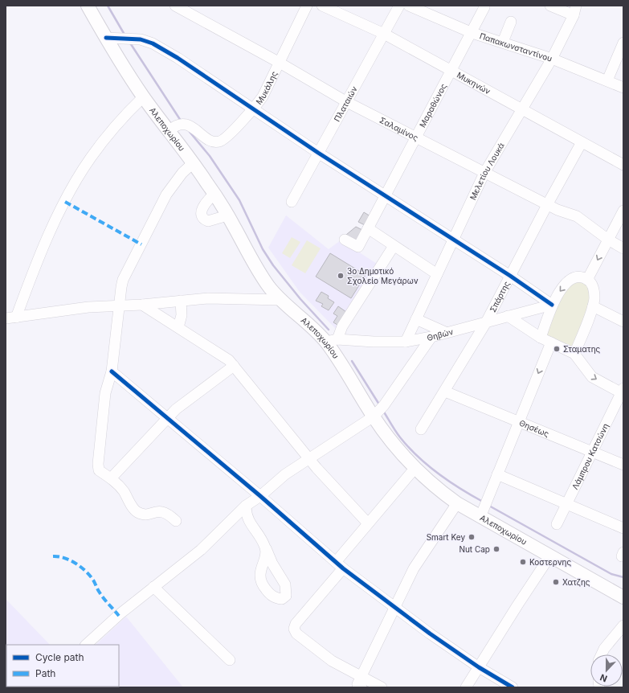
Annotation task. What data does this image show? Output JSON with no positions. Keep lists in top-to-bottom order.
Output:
{
  "streets": {
    "main road": ["Αλεποχωρίου"],
    "street": [
      "Παπακωνσταντίνου",
      "Μυκηνών",
      "Μυκάλης",
      "Πλαταιών",
      "Μαραθώνος",
      "Σαλαμίνος",
      "Μελετίου Λουκά",
      "Σπάρτης",
      "Θηβών",
      "Θησέως",
      "Λάμπρου Κατσώνη"
    ]
  },
  "crossings": [
    ["Παπακωνσταντίνου", "Μαραθώνος"],
    ["Παπακωνσταντίνου", "Μελετίου Λουκά"],
    ["Μυκηνών", "Πλαταιών"],
    ["Μυκηνών", "Μαραθώνος"],
    ["Μυκηνών", "Μελετίου Λουκά"],
    ["Μυκηνών", "Σπάρτης"],
    ["Μυκάλης", "Αλεποχωρίου"],
    ["Μυκάλης", "Σαλαμίνος"],
    ["Πλαταιών", "Σαλαμίνος"],
    ["Μαραθώνος", "Σαλαμίνος"],
    ["Αλεποχωρίου", "Θηβών"],
    ["Σαλαμίνος", "Μελετίου Λουκά"],
    ["Σαλαμίνος", "Σπάρτης"],
    ["Μελετίου Λουκά", "Θηβών"],
    ["Σπάρτης", "Θηβών"],
    ["Σπάρτης", "Θησέως"],
    ["Θησέως", "Λάμπρου Κατσώνη"]
  ],
  "places": [
    "3ο Δημοτικό Σχολείο Μεγάρων",
    "Σταματης",
    "Smart Key",
    "Nut Cap",
    "Κοστερνης",
    "Χατζης"
  ],
  "legend": ["Cycle path", "Path"],
  "north": "bottom"
}
